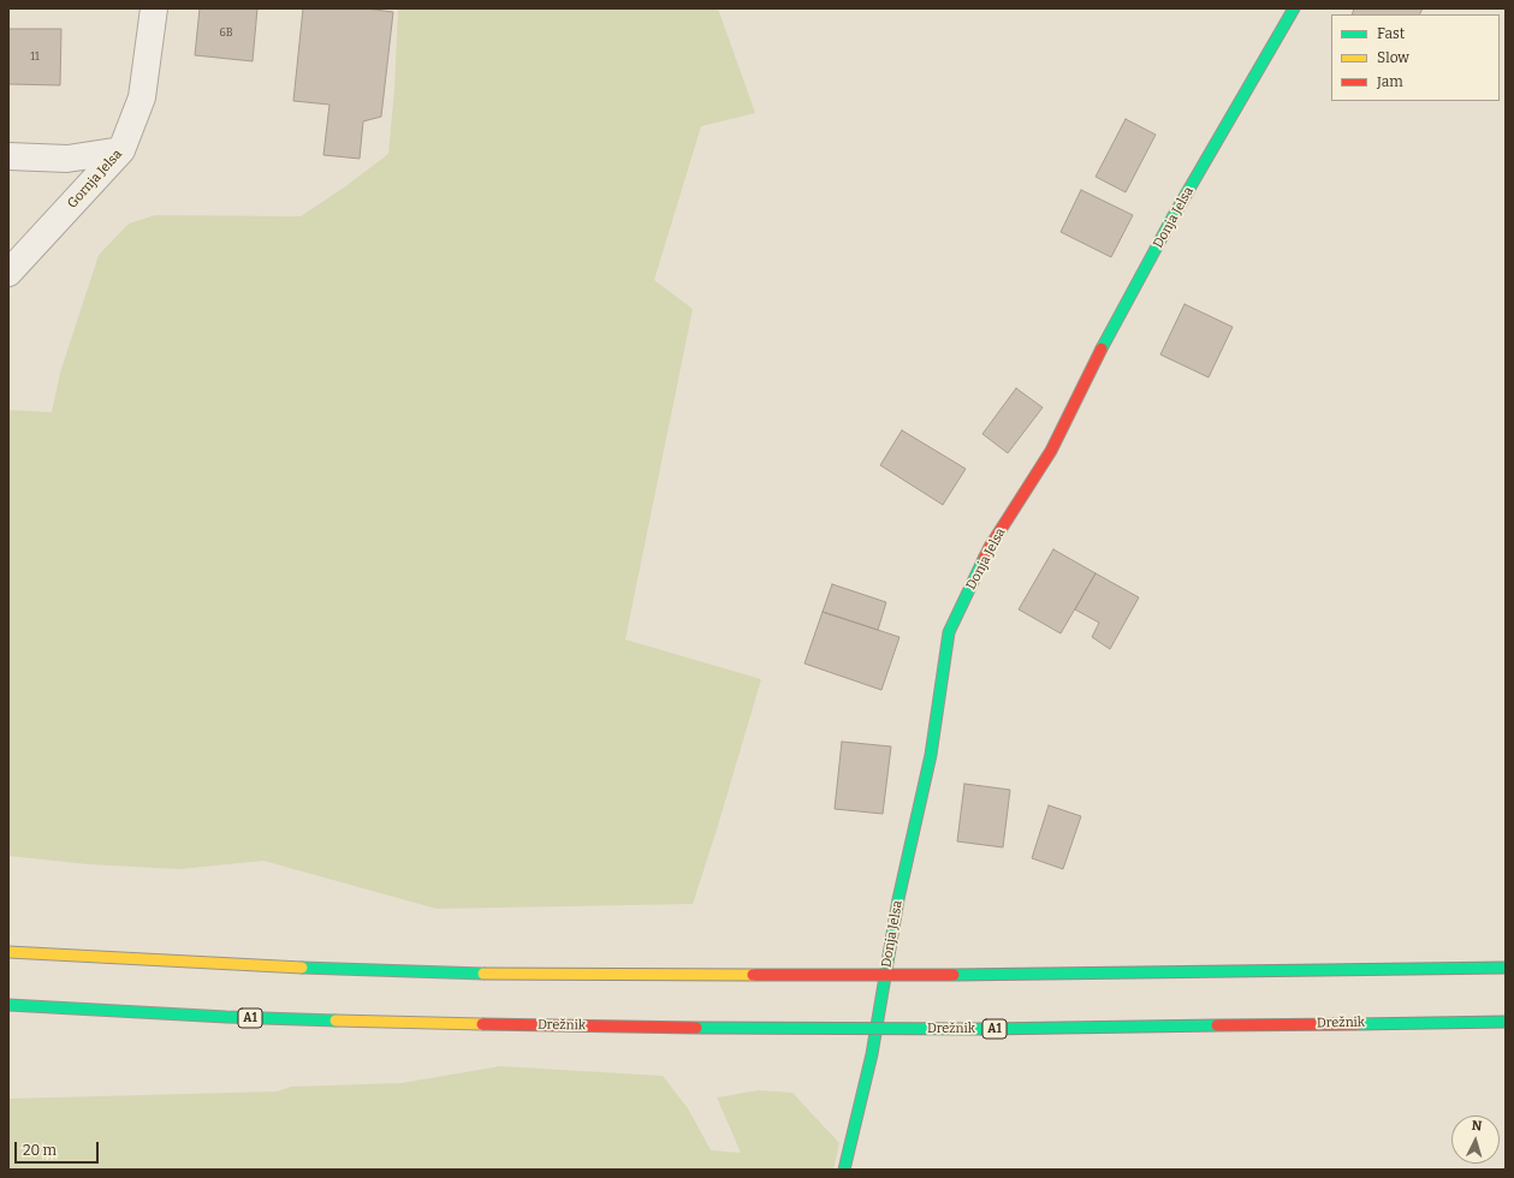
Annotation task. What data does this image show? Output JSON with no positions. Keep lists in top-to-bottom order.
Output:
{
  "streets": {
    "main road": ["Donja Jelsa", "A1", "Drežnik"],
    "street": ["Gornja Jelsa"]
  },
  "house_numbers": ["6B", "11"],
  "legend": ["Fast", "Slow", "Jam"],
  "scale_bar": "20 m",
  "north": "top"
}
